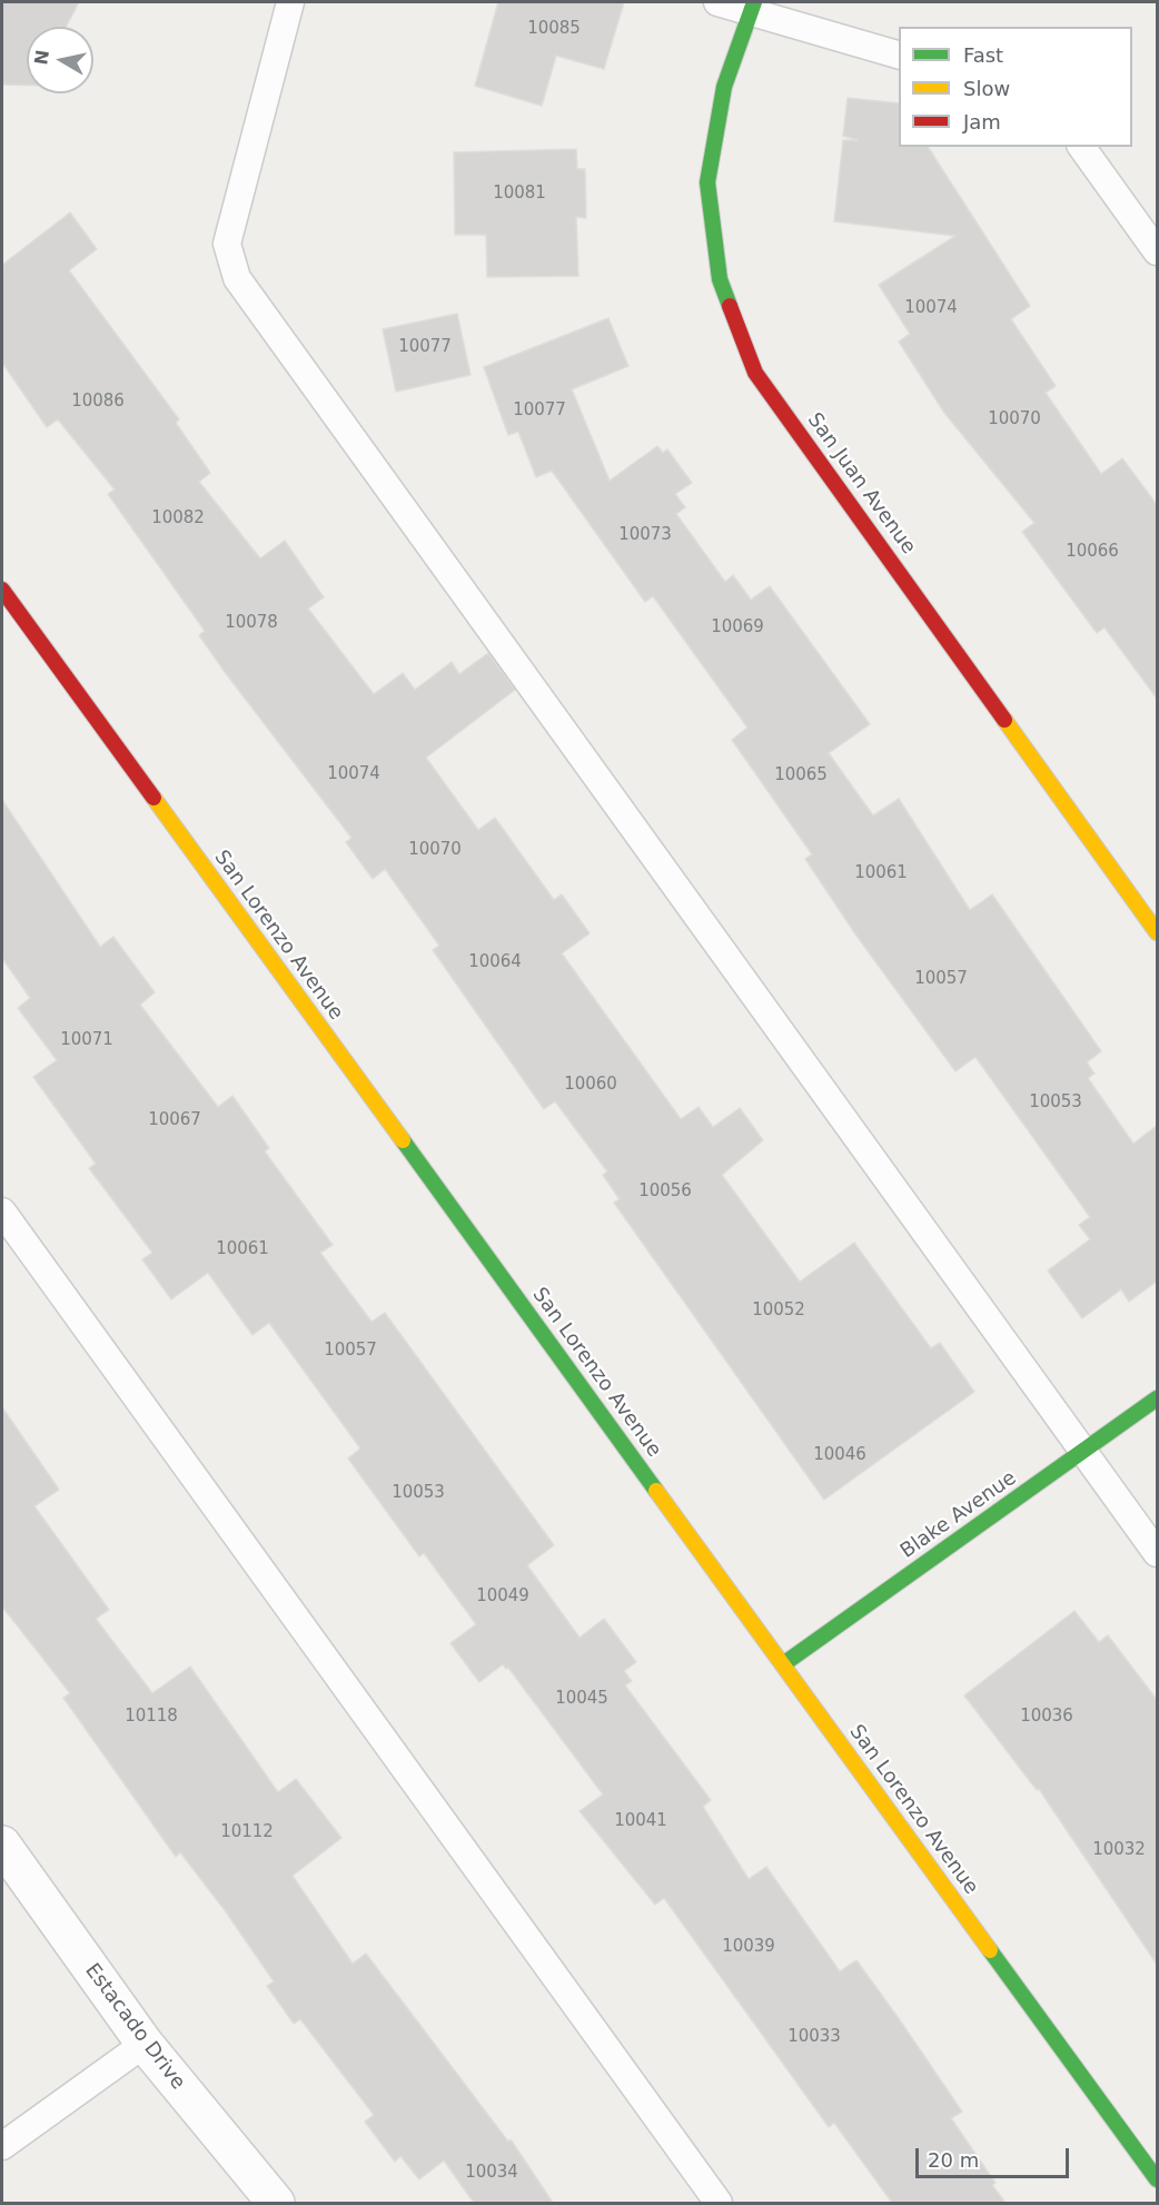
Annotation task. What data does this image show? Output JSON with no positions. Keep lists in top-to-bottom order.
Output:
{
  "streets": {
    "street": [
      "San Juan Avenue",
      "San Lorenzo Avenue",
      "Blake Avenue",
      "Estacado Drive"
    ]
  },
  "crossings": [
    ["San Lorenzo Avenue", "Blake Avenue"]
  ],
  "house_numbers": [
    "10085",
    "10081",
    "10074",
    "10077",
    "10086",
    "10077",
    "10070",
    "10082",
    "10073",
    "10066",
    "10078",
    "10069",
    "10074",
    "10065",
    "10070",
    "10061",
    "10064",
    "10057",
    "10071",
    "10060",
    "10053",
    "10067",
    "10056",
    "10061",
    "10052",
    "10057",
    "10046",
    "10053",
    "10049",
    "10045",
    "10118",
    "10036",
    "10041",
    "10112",
    "10032",
    "10039",
    "10033",
    "10034"
  ],
  "legend": ["Fast", "Slow", "Jam"],
  "scale_bar": "20 m",
  "north": "left"
}
